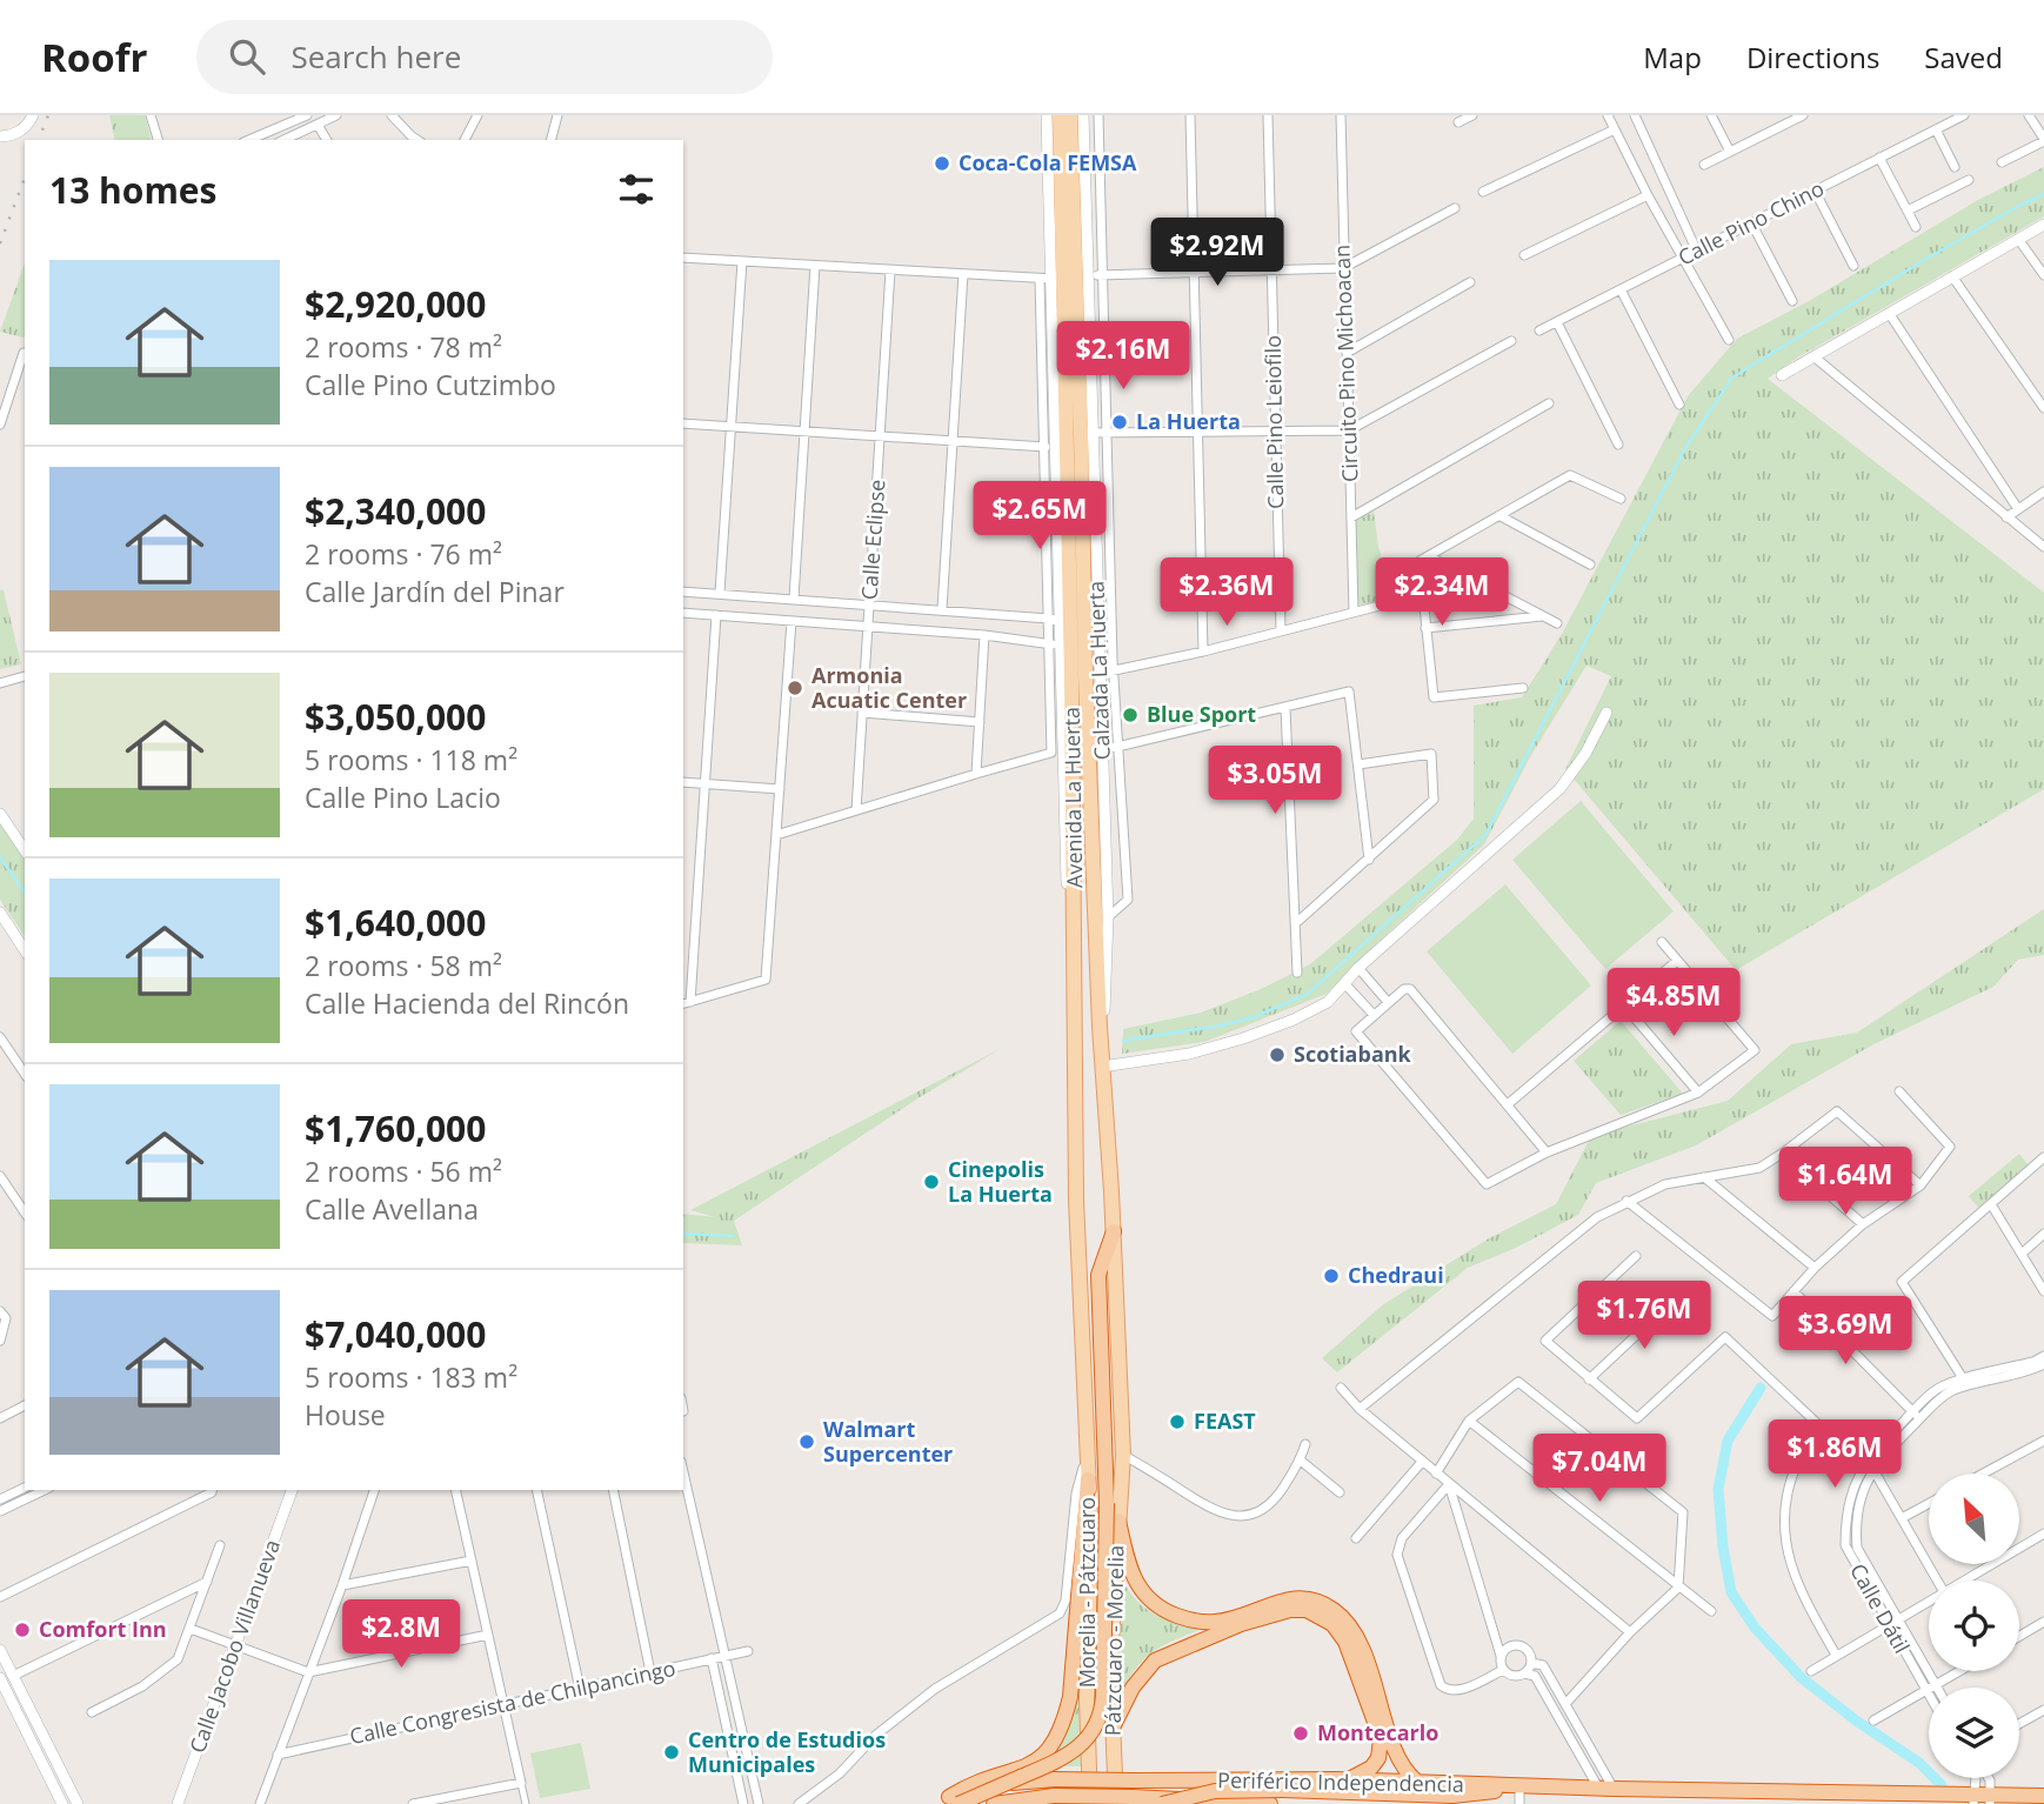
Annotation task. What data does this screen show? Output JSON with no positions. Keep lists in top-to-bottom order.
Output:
{
  "streets": {
    "highway": ["Periférico Independencia"],
    "main road": ["Avenida La Huerta", "Morelia - Pátzcuaro", "Pátzcuaro - Morelia"],
    "street": [
      "Calle Pino Chino",
      "Circuito Pino Michoacan",
      "Calle Pino Leiofilo",
      "Calle Eclipse",
      "Calzada La Huerta",
      "Calle Dátil",
      "Calle Jacobo Villanueva",
      "Calle Congresista de Chilpancingo"
    ]
  },
  "crossings": [
    ["Calzada La Huerta", "Avenida La Huerta"],
    ["Avenida La Huerta", "Morelia - Pátzcuaro"],
    ["Avenida La Huerta", "Pátzcuaro - Morelia"]
  ],
  "places": [
    "Coca-Cola FEMSA",
    "La Huerta",
    "Armonia Acuatic Center",
    "Blue Sport",
    "Scotiabank",
    "Cinepolis La Huerta",
    "Chedraui",
    "FEAST",
    "Walmart Supercenter",
    "Comfort Inn",
    "Montecarlo",
    "Centro de Estudios Municipales"
  ],
  "north": "top left",
  "page": {
    "header": "Roofr",
    "search": "Search here",
    "nav": ["Map", "Directions", "Saved"],
    "heading": "13 homes",
    "price": [
      "$2.92M",
      "$2.16M",
      "$2.65M",
      "$2.36M",
      "$2.34M",
      "$3.05M",
      "$4.85M",
      "$1.64M",
      "$1.76M",
      "$3.69M",
      "$1.86M",
      "$7.04M",
      "$2.8M"
    ],
    "list": [
      {
        "name": "$2,920,000",
        "note": "2 rooms · 78 m² · Calle Pino Cutzimbo"
      },
      {
        "name": "$2,340,000",
        "note": "2 rooms · 76 m² · Calle Jardín del Pinar"
      },
      {
        "name": "$3,050,000",
        "note": "5 rooms · 118 m² · Calle Pino Lacio"
      },
      {
        "name": "$1,640,000",
        "note": "2 rooms · 58 m² · Calle Hacienda del Rincón"
      },
      {
        "name": "$1,760,000",
        "note": "2 rooms · 56 m² · Calle Avellana"
      },
      {
        "name": "$7,040,000",
        "note": "5 rooms · 183 m² · House"
      }
    ]
  }
}
